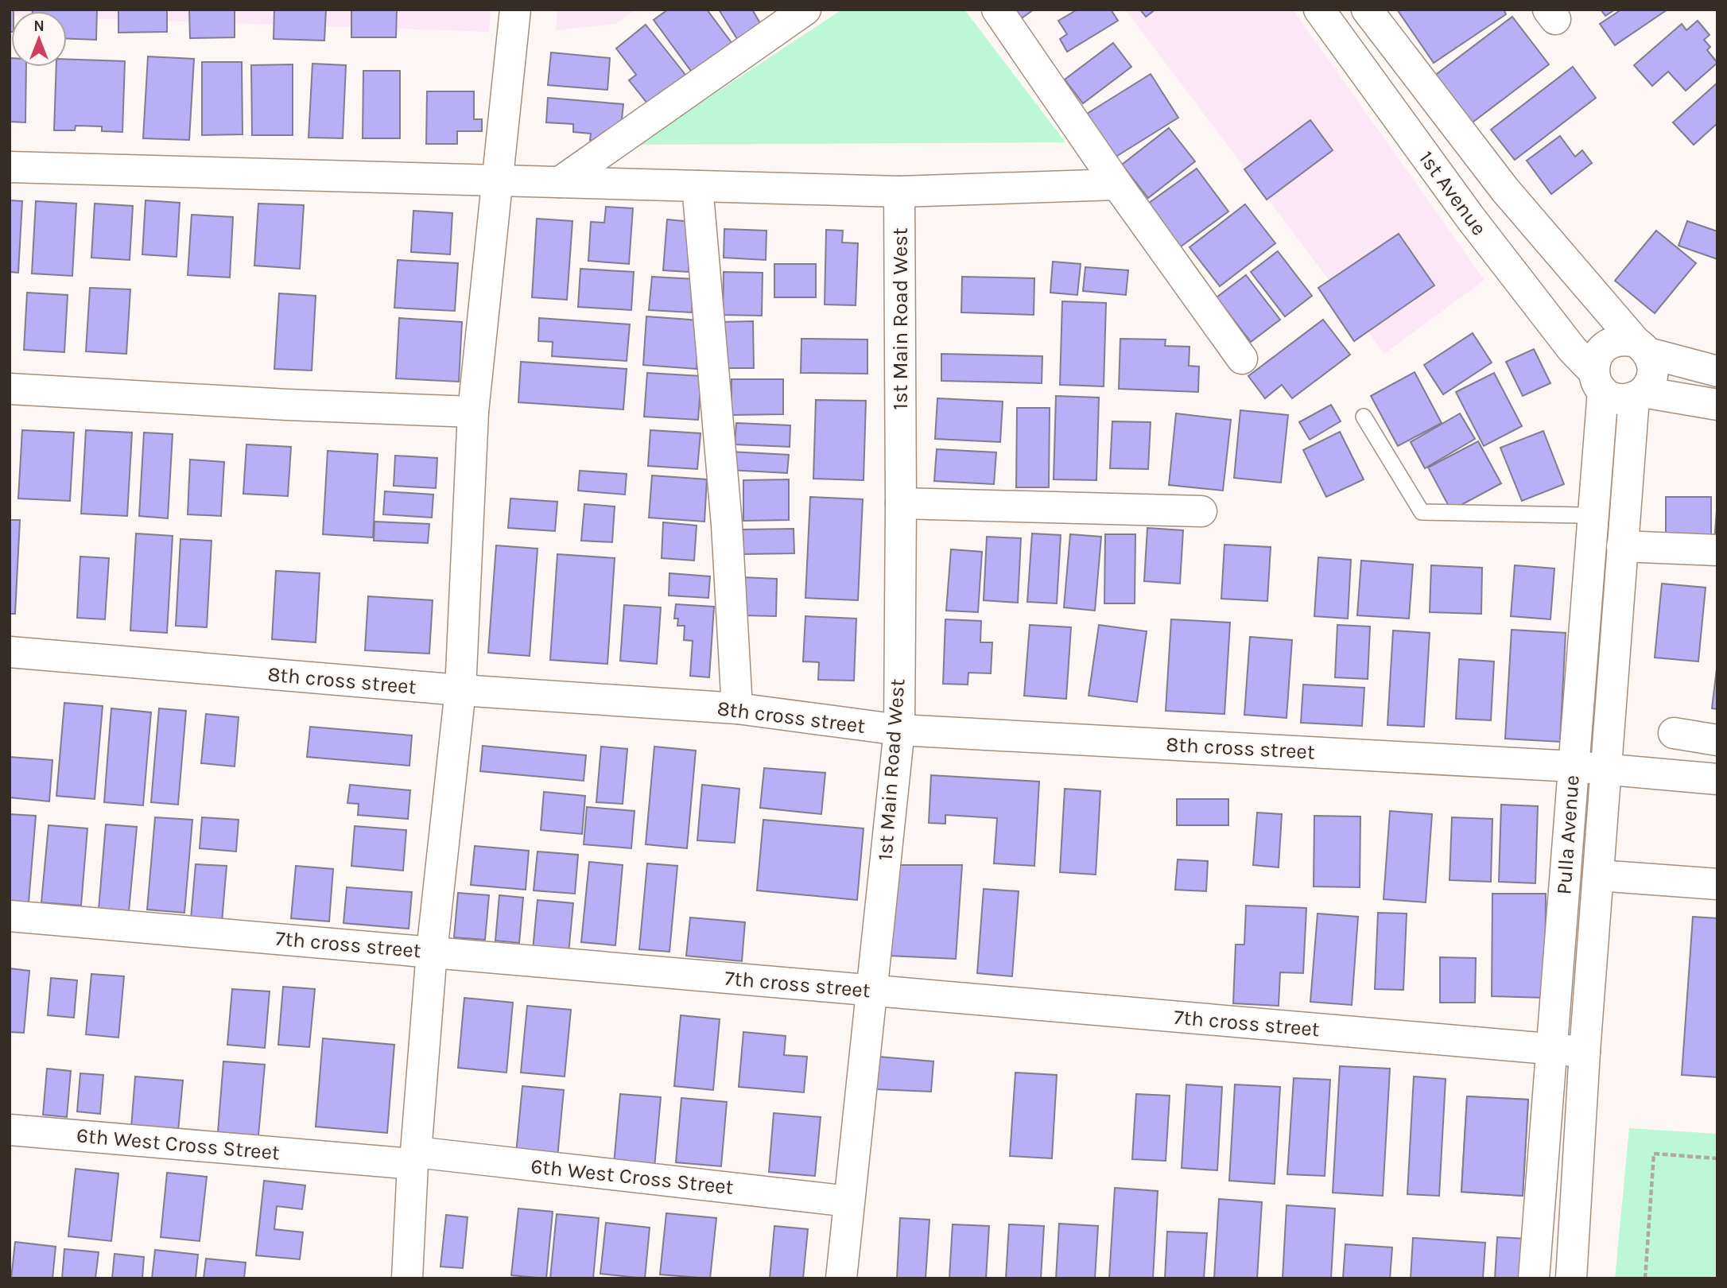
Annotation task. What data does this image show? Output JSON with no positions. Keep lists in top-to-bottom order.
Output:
{
  "streets": {
    "street": [
      "1st Avenue",
      "1st Main Road West",
      "8th cross street",
      "Pulla Avenue",
      "7th cross street",
      "6th West Cross Street"
    ]
  },
  "crossings": [
    ["1st Avenue", "Pulla Avenue"],
    ["1st Main Road West", "8th cross street"],
    ["1st Main Road West", "7th cross street"],
    ["1st Main Road West", "6th West Cross Street"],
    ["8th cross street", "Pulla Avenue"],
    ["Pulla Avenue", "7th cross street"]
  ],
  "north": "top"
}
